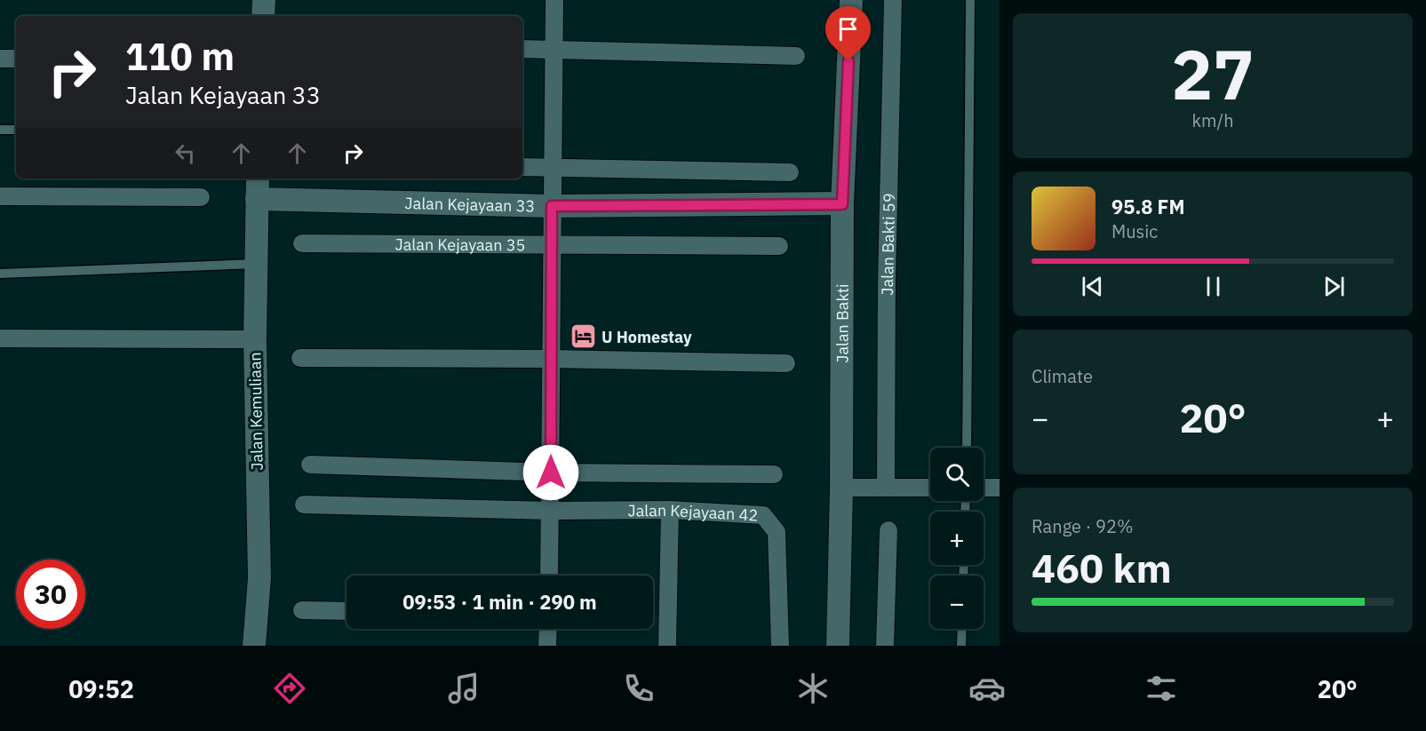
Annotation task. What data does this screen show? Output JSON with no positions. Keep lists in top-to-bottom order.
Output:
{
  "streets": {
    "street": [
      "Jalan Kejayaan 33",
      "Jalan Kejayaan 35",
      "Jalan Bakti 59",
      "Jalan Bakti",
      "Jalan Kemuliaan",
      "Jalan Kejayaan 42"
    ]
  },
  "crossings": [
    ["Jalan Kejayaan 33", "Jalan Bakti"],
    ["Jalan Kejayaan 33", "Jalan Kemuliaan"]
  ],
  "places": {
    "hotel": ["U Homestay"]
  },
  "page": {
    "tile": [
      ["27", "km/h"],
      "Climate",
      ["Range · 92%", "460 km"]
    ],
    "turn": ["110 m", "Jalan Kejayaan 33"],
    "song": ["95.8 FM", "Music"],
    "heat": ["−", "20°", "+"],
    "map_buttons": ["+", "−"],
    "limit": "30",
    "trip": "09:53 · 1 min · 290 m",
    "tabs": ["09:52", "20°"]
  }
}
